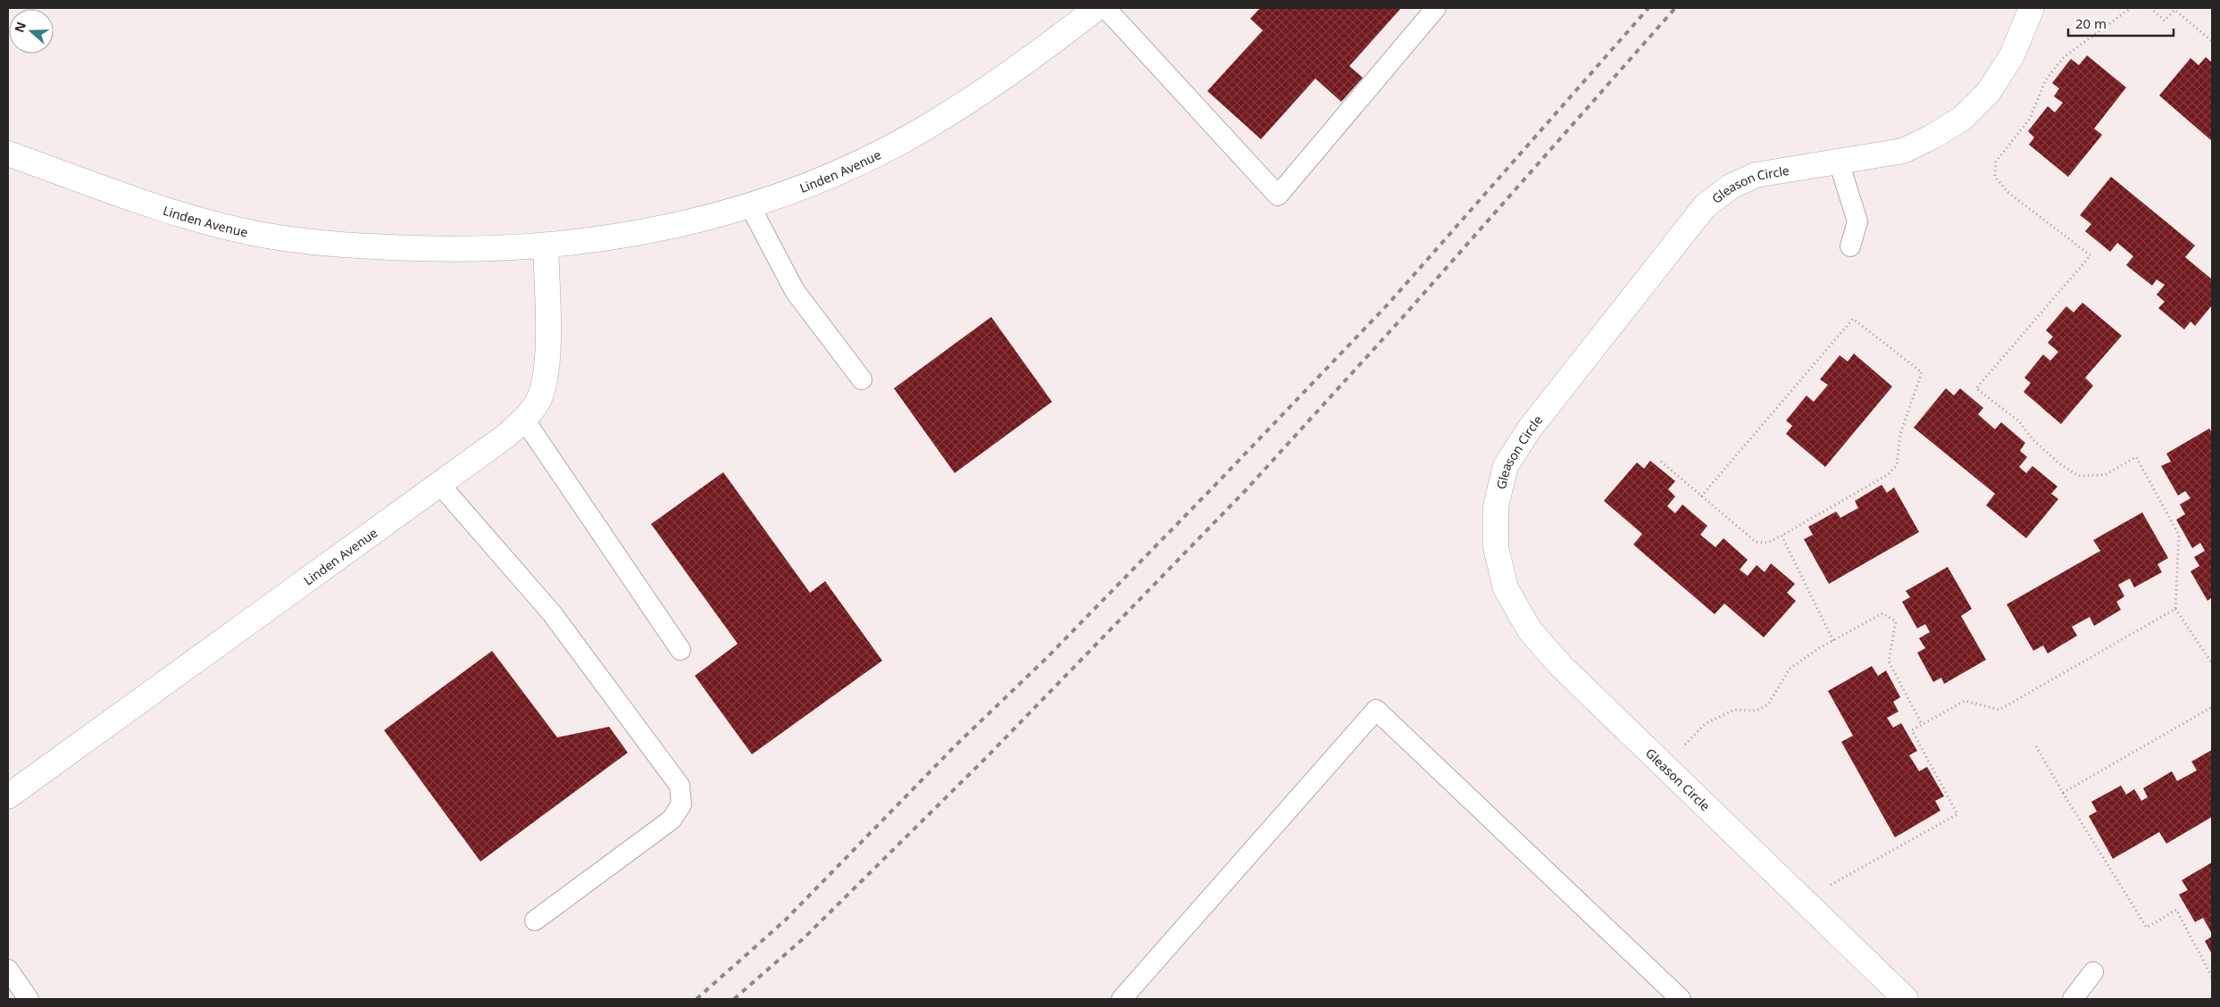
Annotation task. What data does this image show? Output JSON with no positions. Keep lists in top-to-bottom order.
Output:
{
  "streets": {
    "street": ["Linden Avenue", "Gleason Circle"]
  },
  "scale_bar": "20 m",
  "north": "left"
}
